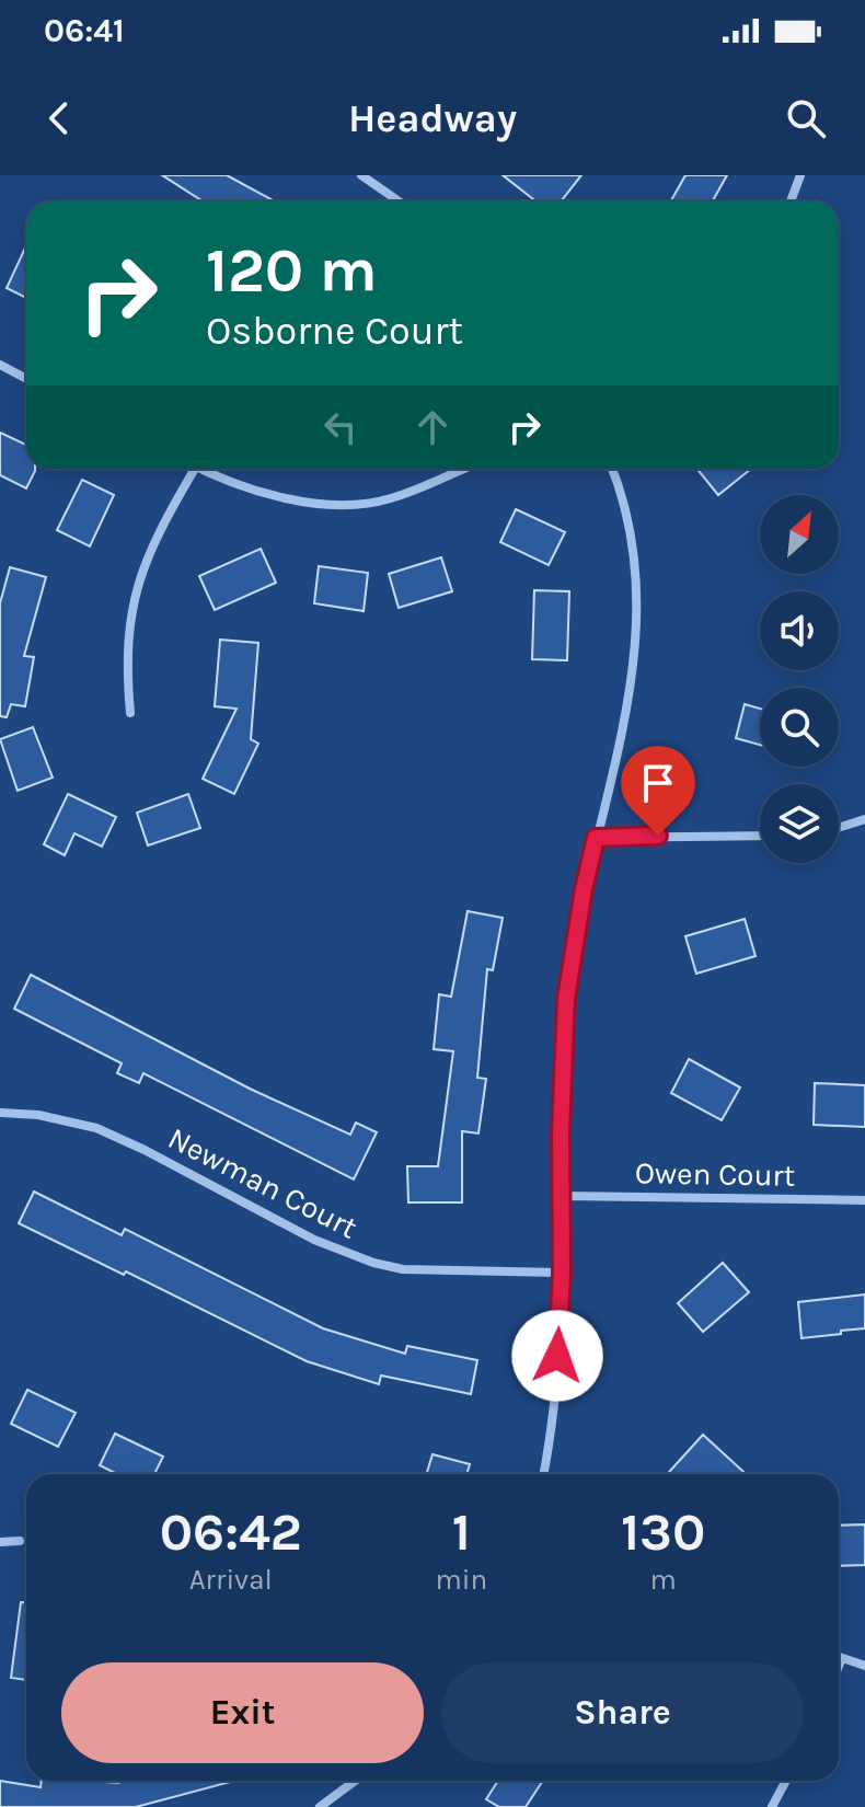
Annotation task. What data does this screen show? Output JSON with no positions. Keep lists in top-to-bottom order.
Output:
{
  "streets": {
    "street": ["Owen Court", "Newman Court"]
  },
  "north": "top right",
  "page": {
    "status": "06:41",
    "header": "Headway",
    "turn": ["120 m", "Osborne Court"],
    "eta": [
      "06:42",
      "Arrival",
      "1",
      "min",
      "130",
      "m"
    ],
    "buttons": ["Exit", "Share"]
  }
}
